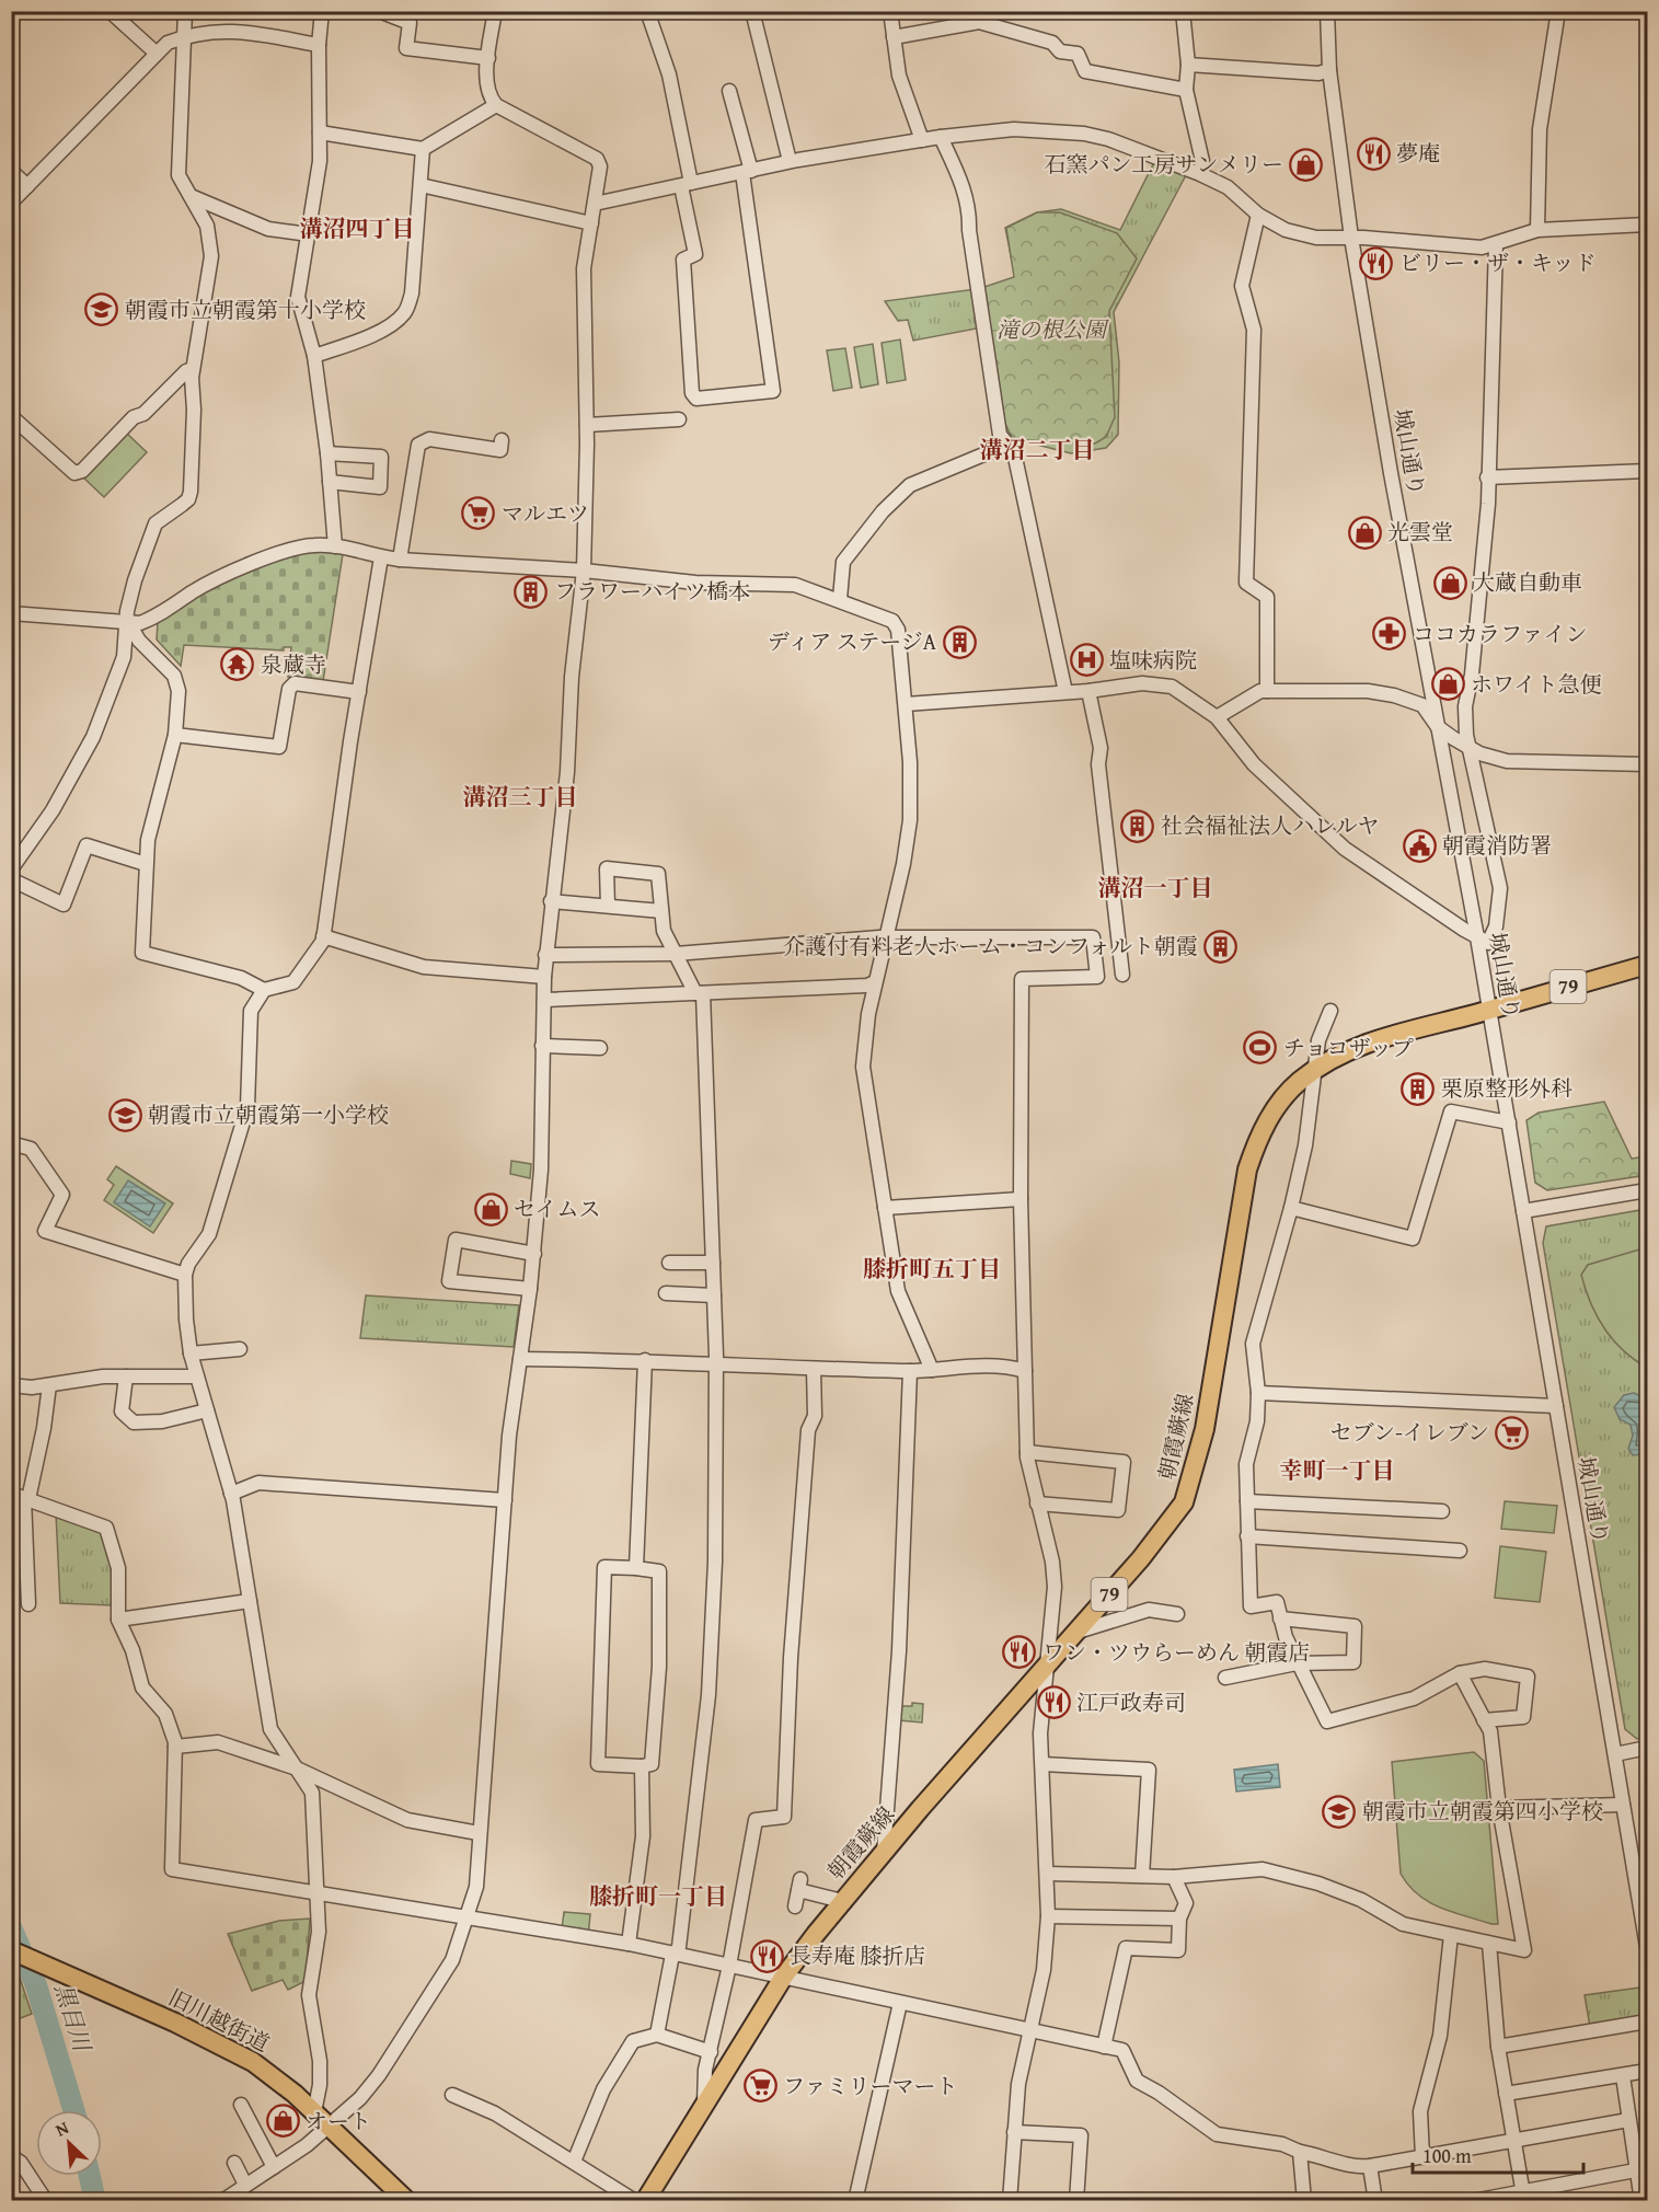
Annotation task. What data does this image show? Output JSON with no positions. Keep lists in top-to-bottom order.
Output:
{
  "streets": {
    "main road": ["79", "朝霞蕨線", "旧川越街道"],
    "street": ["城山通り"]
  },
  "crossings": [
    ["城山通り", "朝霞蕨線"]
  ],
  "districts": [
    "溝沼四丁目",
    "溝沼二丁目",
    "溝沼三丁目",
    "溝沼一丁目",
    "膝折町五丁目",
    "幸町一丁目",
    "膝折町一丁目"
  ],
  "water": ["黒目川"],
  "parks": ["滝の根公園"],
  "places": {
    "restaurant": [
      "夢庵",
      "ビリー・ザ・キッド",
      "ワン・ツウらーめん 朝霞店",
      "江戸政寿司",
      "長寿庵 膝折店"
    ],
    "shop": [
      "石窯パン工房サンメリー",
      "光雲堂",
      "大蔵自動車",
      "ホワイト急便",
      "セイムス",
      "オート"
    ],
    "school or university": ["朝霞市立朝霞第十小学校", "朝霞市立朝霞第一小学校", "朝霞市立朝霞第四小学校"],
    "supermarket": ["マルエツ", "セブン-イレブン", "ファミリーマート"],
    "building": [
      "フラワーハイツ橋本",
      "ディア ステージA",
      "社会福祉法人ハレルヤ",
      "介護付有料老人ホーム・コンフォルト朝霞",
      "栗原整形外科"
    ],
    "pharmacy": ["ココカラファイン"],
    "hospital": ["塩味病院"],
    "temple": ["泉蔵寺"],
    "public building": ["朝霞消防署"],
    "sports": ["チョコザップ"]
  },
  "scale_bar": "100 m",
  "north": "top left"
}
